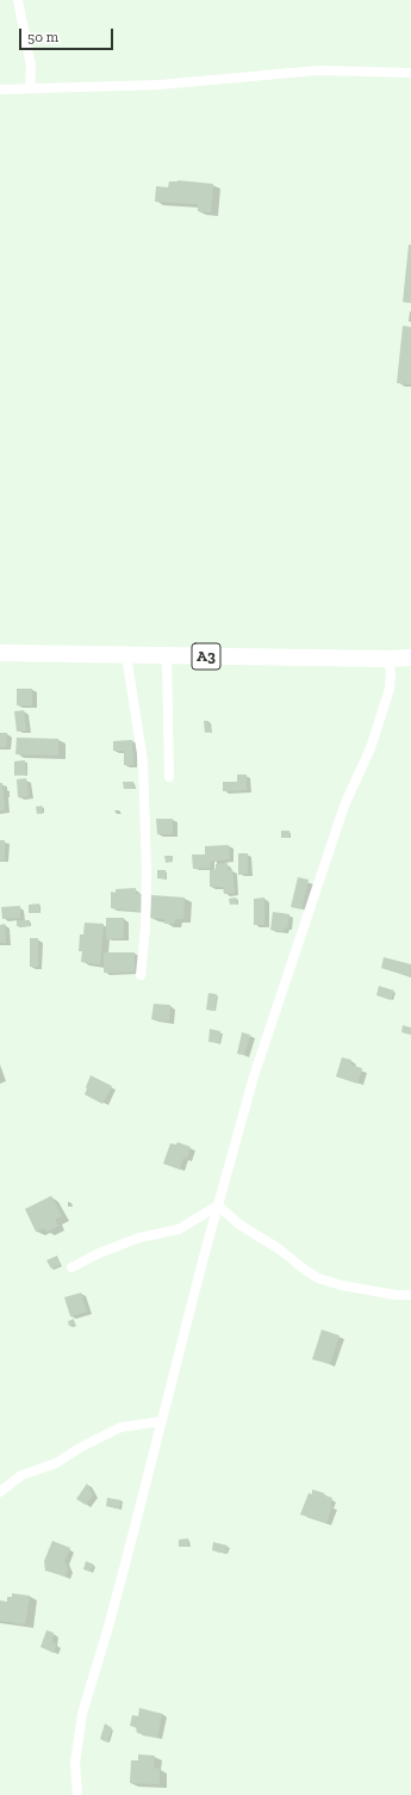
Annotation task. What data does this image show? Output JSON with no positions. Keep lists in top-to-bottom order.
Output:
{
  "streets": {
    "highway": ["A3"]
  },
  "scale_bar": "50 m"
}
